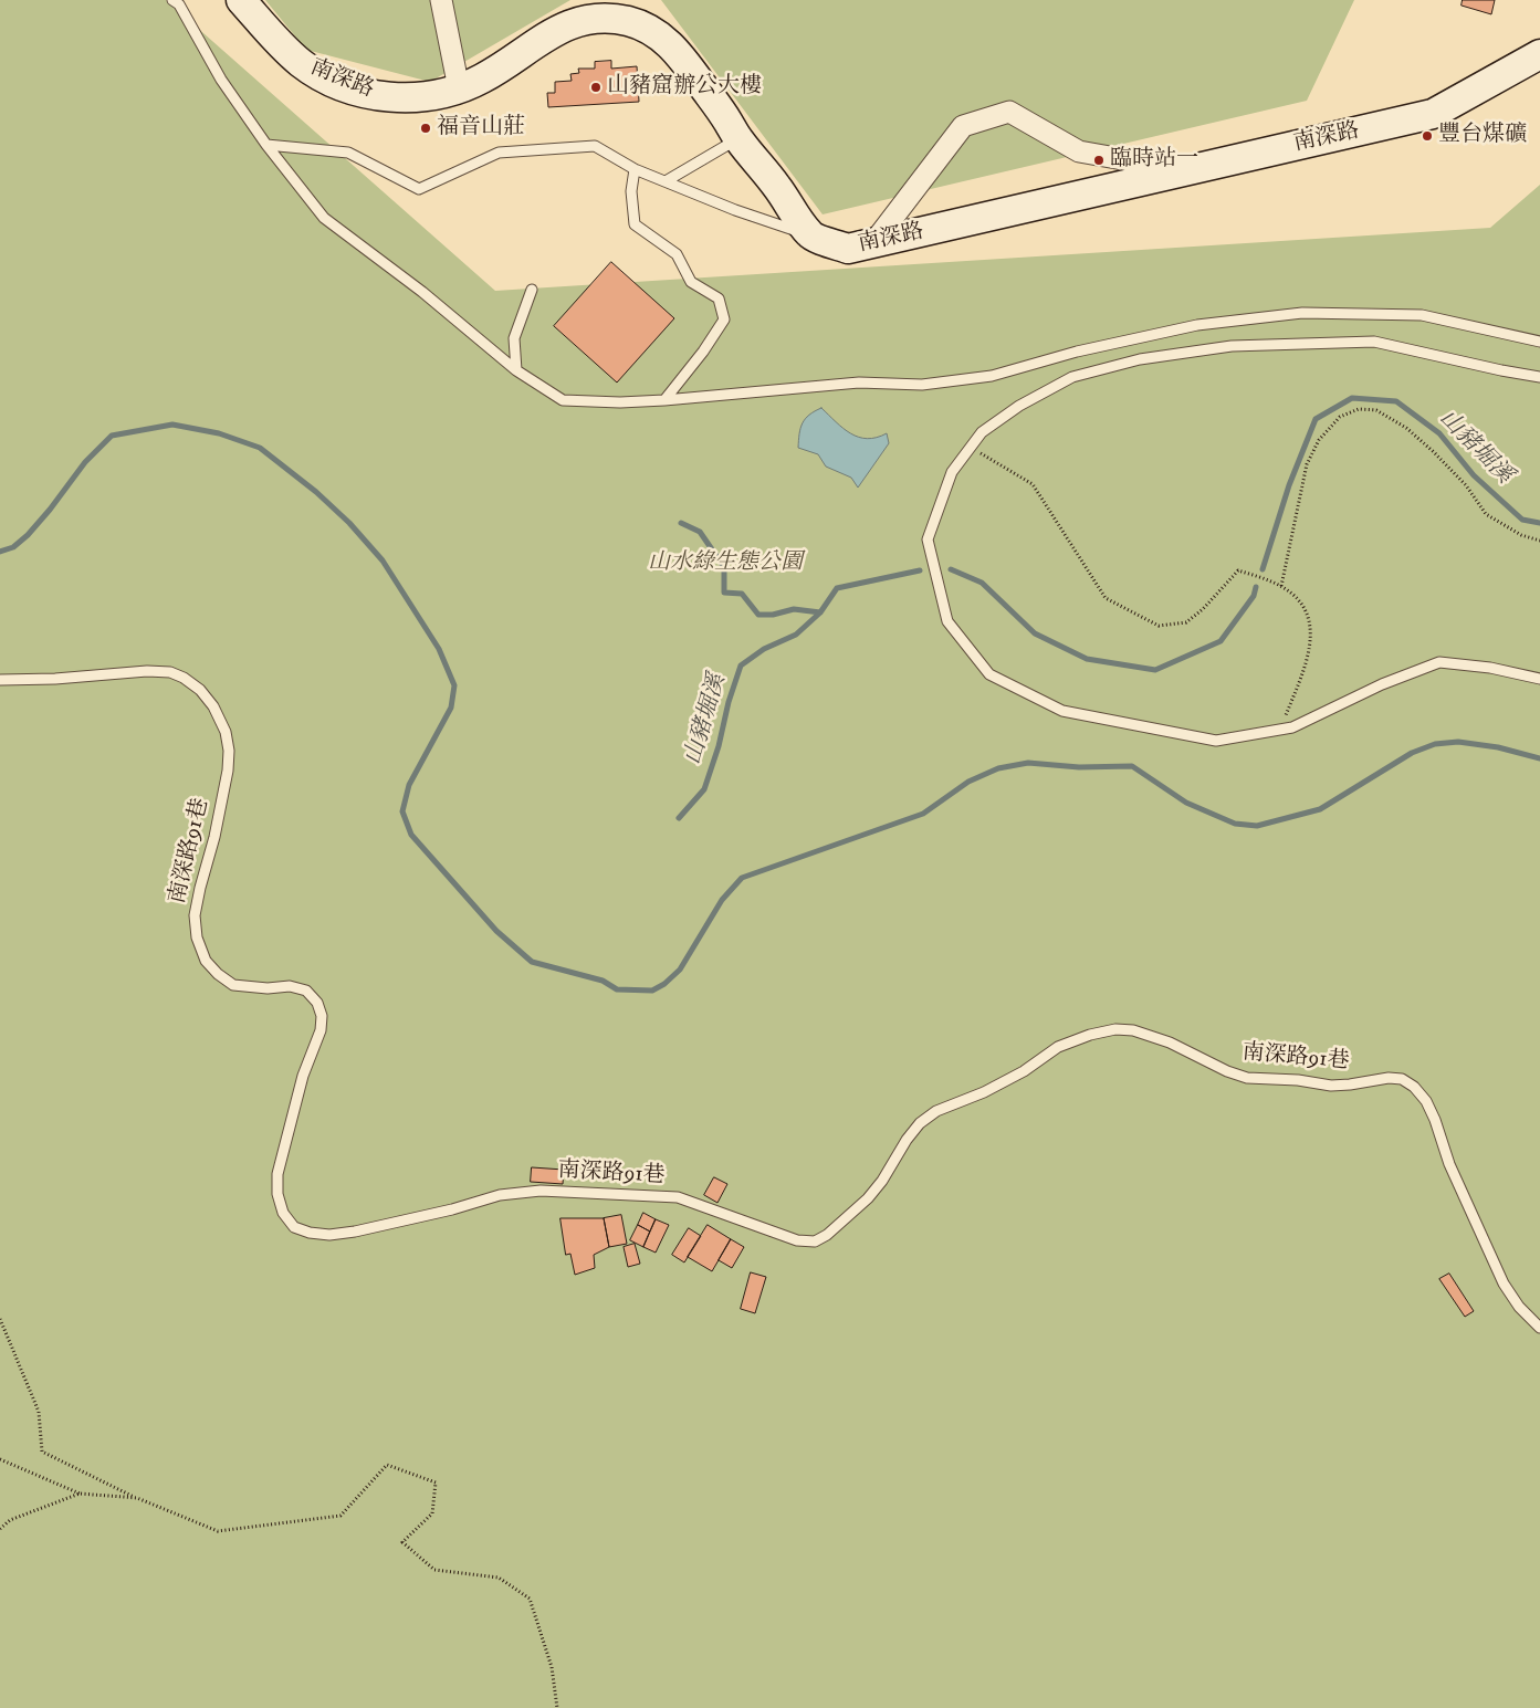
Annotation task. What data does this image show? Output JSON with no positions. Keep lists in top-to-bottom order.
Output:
{
  "streets": {
    "main road": ["南深路"],
    "lane": ["南深路91巷"]
  },
  "water": ["山豬堀溪"],
  "parks": ["山水綠生態公園"],
  "places": [
    "山豬窟辦公大樓",
    "福音山莊",
    "豐台煤礦",
    "臨時站一"
  ]
}
